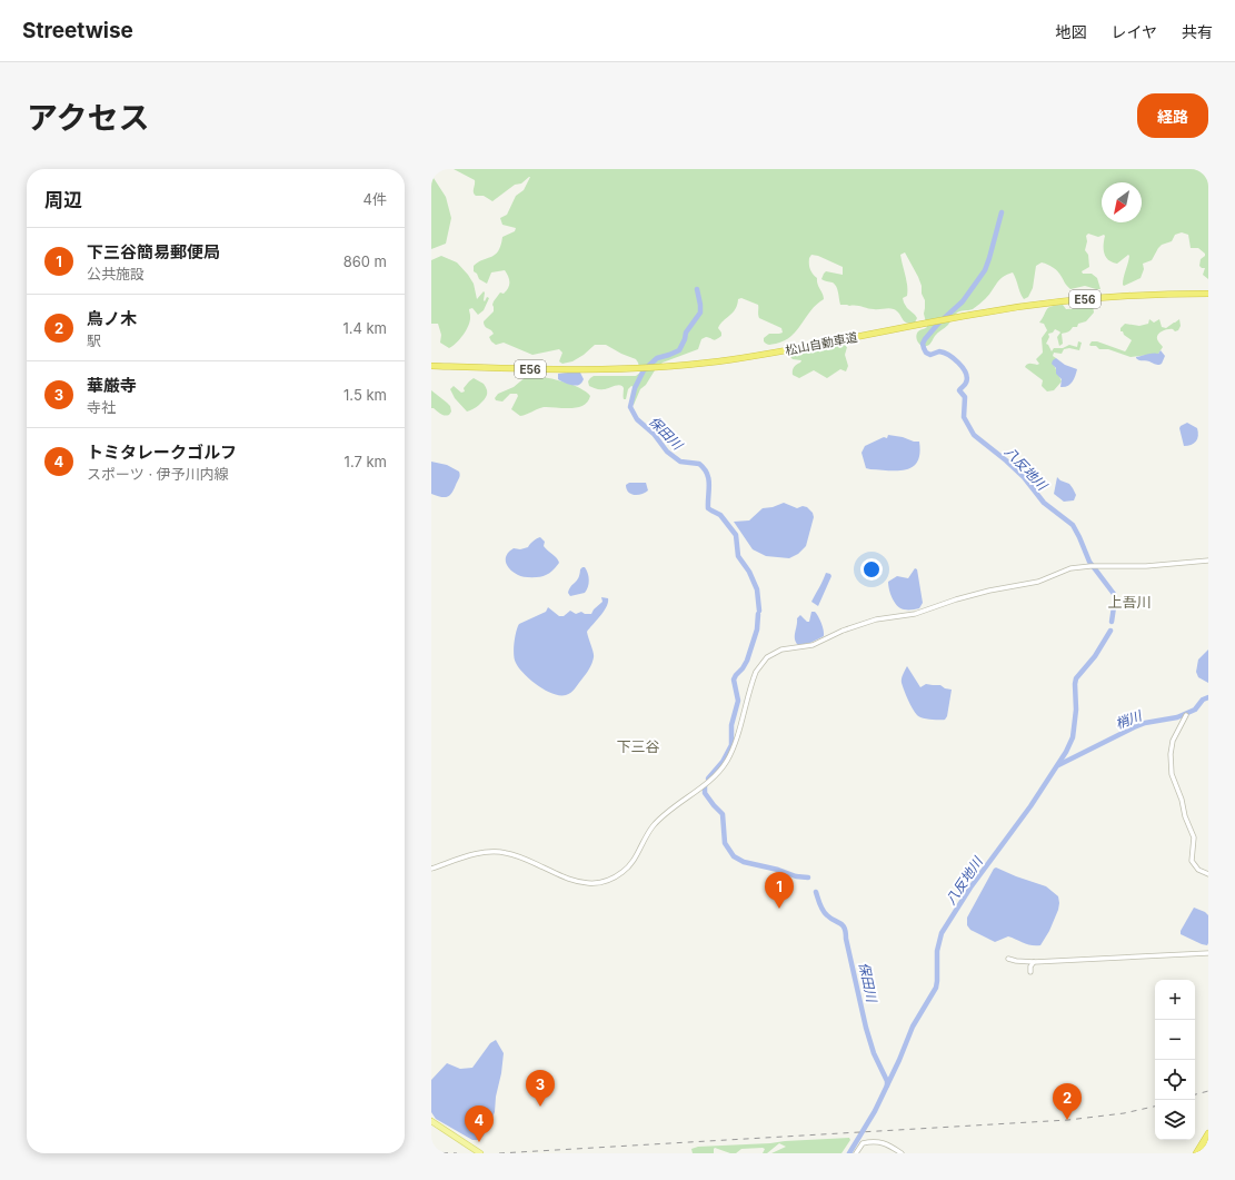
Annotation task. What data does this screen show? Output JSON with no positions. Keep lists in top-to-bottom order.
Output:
{
  "streets": {
    "highway": ["E56", "松山自動車道"]
  },
  "districts": ["上吾川", "下三谷"],
  "water": ["保田川", "八反地川", "梢川"],
  "north": "bottom left",
  "page": {
    "header": "Streetwise",
    "nav": ["地図", "レイヤ", "共有"],
    "title": "アクセス",
    "buttons": "経路",
    "heading": ["周辺", "4件"],
    "list": [
      {
        "mark": "1",
        "name": "下三谷簡易郵便局",
        "note": "公共施設",
        "value": "860 m"
      },
      {
        "mark": "2",
        "name": "鳥ノ木",
        "note": "駅",
        "value": "1.4 km"
      },
      {
        "mark": "3",
        "name": "華厳寺",
        "note": "寺社",
        "value": "1.5 km"
      },
      {
        "mark": "4",
        "name": "トミタレークゴルフ",
        "note": "スポーツ · 伊予川内線",
        "value": "1.7 km"
      }
    ],
    "pins": [
      "1",
      "3",
      "2",
      "4"
    ],
    "map_buttons": ["+", "−"]
  }
}
